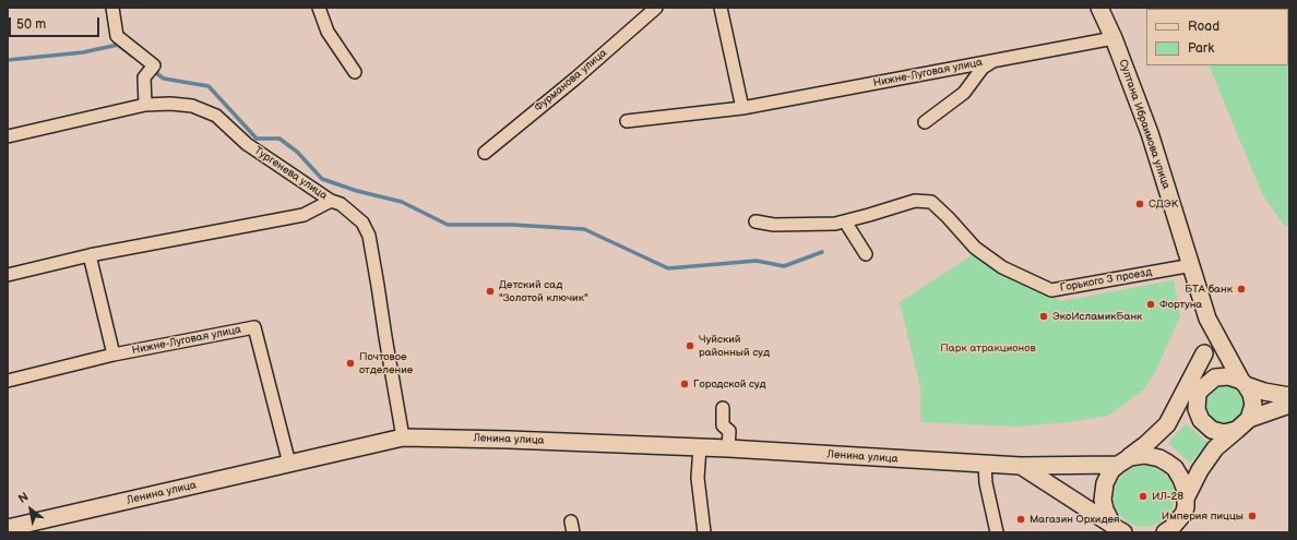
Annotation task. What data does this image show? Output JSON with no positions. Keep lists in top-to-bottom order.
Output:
{
  "streets": {
    "main road": ["Султана Ибраимова улица", "Ленина улица"],
    "street": [
      "Нижне-Луговая улица",
      "Фурманова улица",
      "Тургенева улица",
      "Горького 3 проезд"
    ]
  },
  "crossings": [
    ["Нижне-Луговая улица", "Султана Ибраимова улица"],
    ["Нижне-Луговая улица", "Ленина улица"],
    ["Султана Ибраимова улица", "Горького 3 проезд"],
    ["Тургенева улица", "Ленина улица"]
  ],
  "parks": ["Парк атракционов"],
  "places": [
    "СДЭК",
    "БТА банк",
    "Детский сад \"Золотой ключик\"",
    "Фортуна",
    "ЭкоИсламикБанк",
    "Чуйский районный суд",
    "Почтовое отделение",
    "Городской суд",
    "ИЛ-28",
    "Империя пиццы",
    "Магазин Орхидея"
  ],
  "legend": ["Road", "Park"],
  "scale_bar": "50 m",
  "north": "top left"
}
